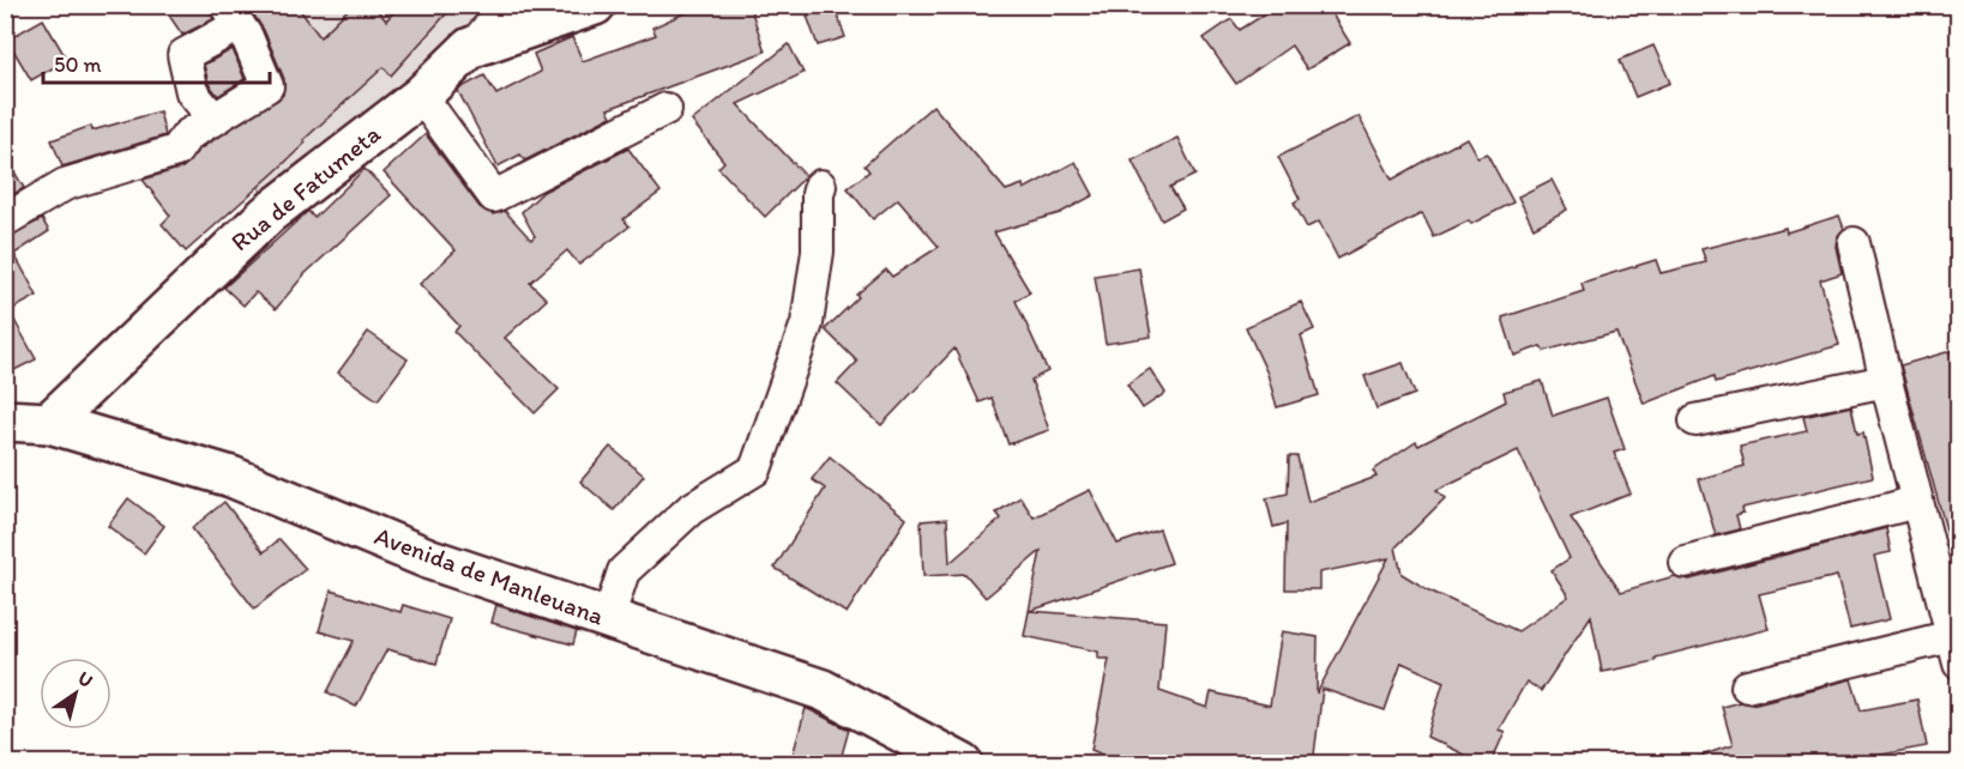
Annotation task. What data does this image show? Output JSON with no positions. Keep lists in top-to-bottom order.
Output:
{
  "streets": {
    "street": ["Rua de Fatumeta", "Avenida de Manleuana"]
  },
  "crossings": [
    ["Rua de Fatumeta", "Avenida de Manleuana"]
  ],
  "scale_bar": "50 m",
  "north": "top right"
}
